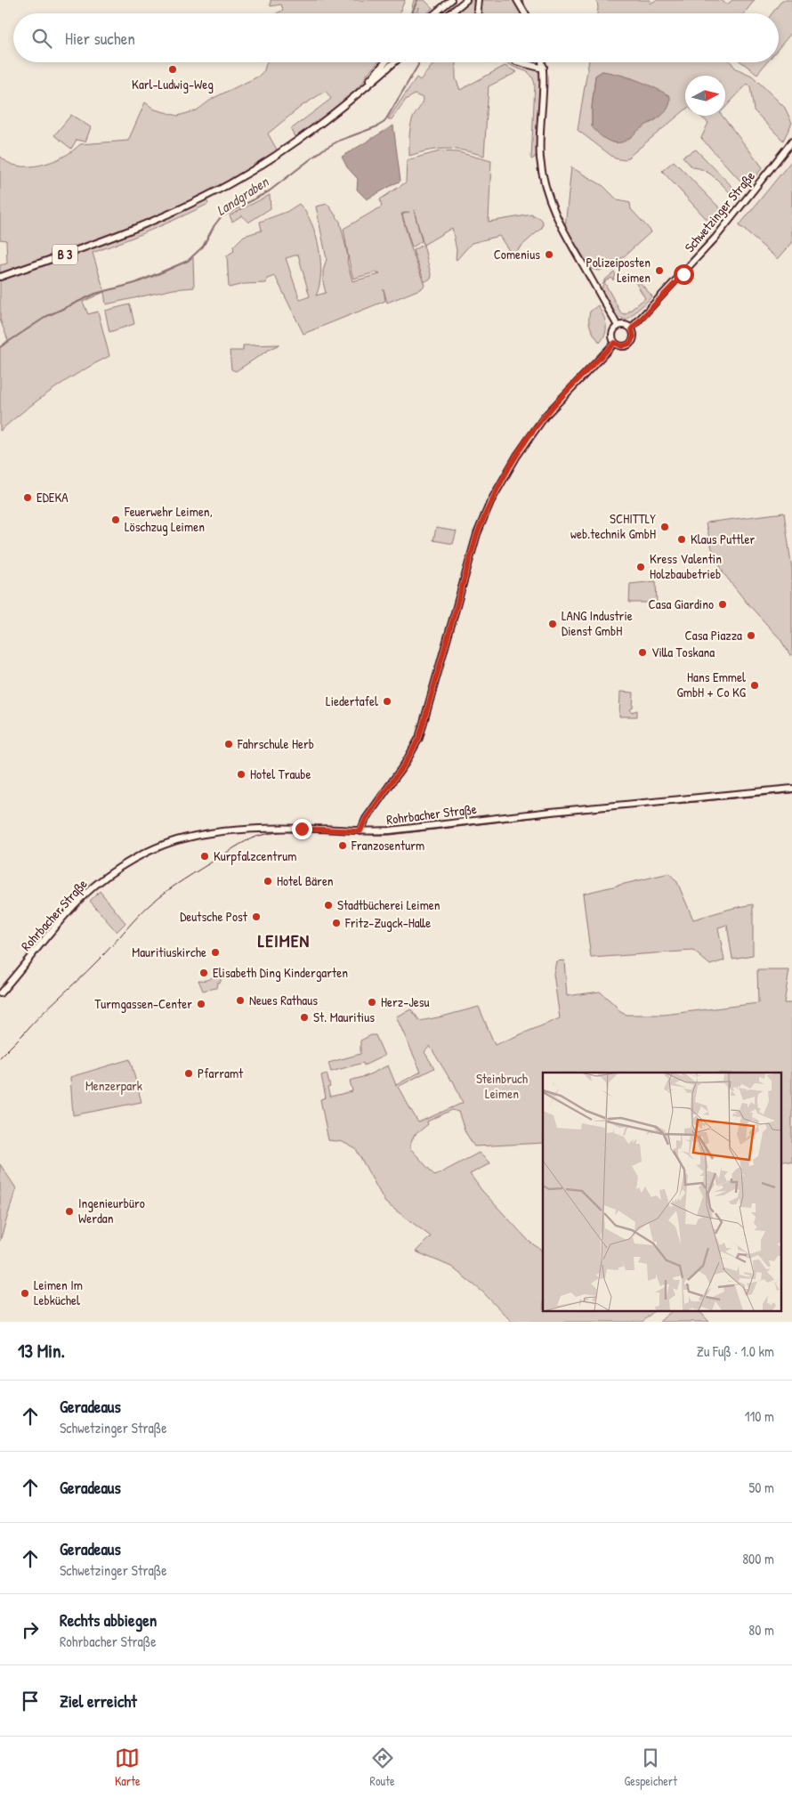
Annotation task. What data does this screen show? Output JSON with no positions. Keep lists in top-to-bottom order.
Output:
{
  "streets": {
    "main road": ["Schwetzinger Straße", "B 3", "Rohrbacher Straße"]
  },
  "districts": ["LEIMEN"],
  "water": ["Landgraben"],
  "parks": ["Steinbruch Leimen", "Menzerpark"],
  "places": [
    "Karl-Ludwig-Weg",
    "Comenius",
    "Polizeiposten Leimen",
    "EDEKA",
    "Feuerwehr Leimen, Löschzug Leimen",
    "SCHITTLY web.technik GmbH",
    "Klaus Puttler",
    "Kress Valentin Holzbaubetrieb",
    "Casa Giardino",
    "LANG Industrie Dienst GmbH",
    "Casa Piazza",
    "Villa Toskana",
    "Hans Emmel GmbH + Co KG",
    "Liedertafel",
    "Fahrschule Herb",
    "Hotel Traube",
    "Franzosenturm",
    "Kurpfalzcentrum",
    "Hotel Bären",
    "Stadtbücherei Leimen",
    "Deutsche Post",
    "Fritz-Zugck-Halle",
    "Mauritiuskirche",
    "Elisabeth Ding Kindergarten",
    "Neues Rathaus",
    "Herz-Jesu",
    "Turmgassen-Center",
    "St. Mauritius",
    "Pfarramt",
    "Ingenieurbüro Werdan",
    "Leimen Im Lebküchel"
  ],
  "north": "right",
  "page": {
    "search": "Hier suchen",
    "heading": ["13 Min.", "Zu Fuß · 1.0 km"],
    "list": [
      ["Geradeaus", "Schwetzinger Straße", "110 m"],
      ["Geradeaus", "50 m"],
      ["Geradeaus", "Schwetzinger Straße", "800 m"],
      ["Rechts abbiegen", "Rohrbacher Straße", "80 m"],
      "Ziel erreicht"
    ],
    "nav": ["Karte", "Route", "Gespeichert"]
  }
}
